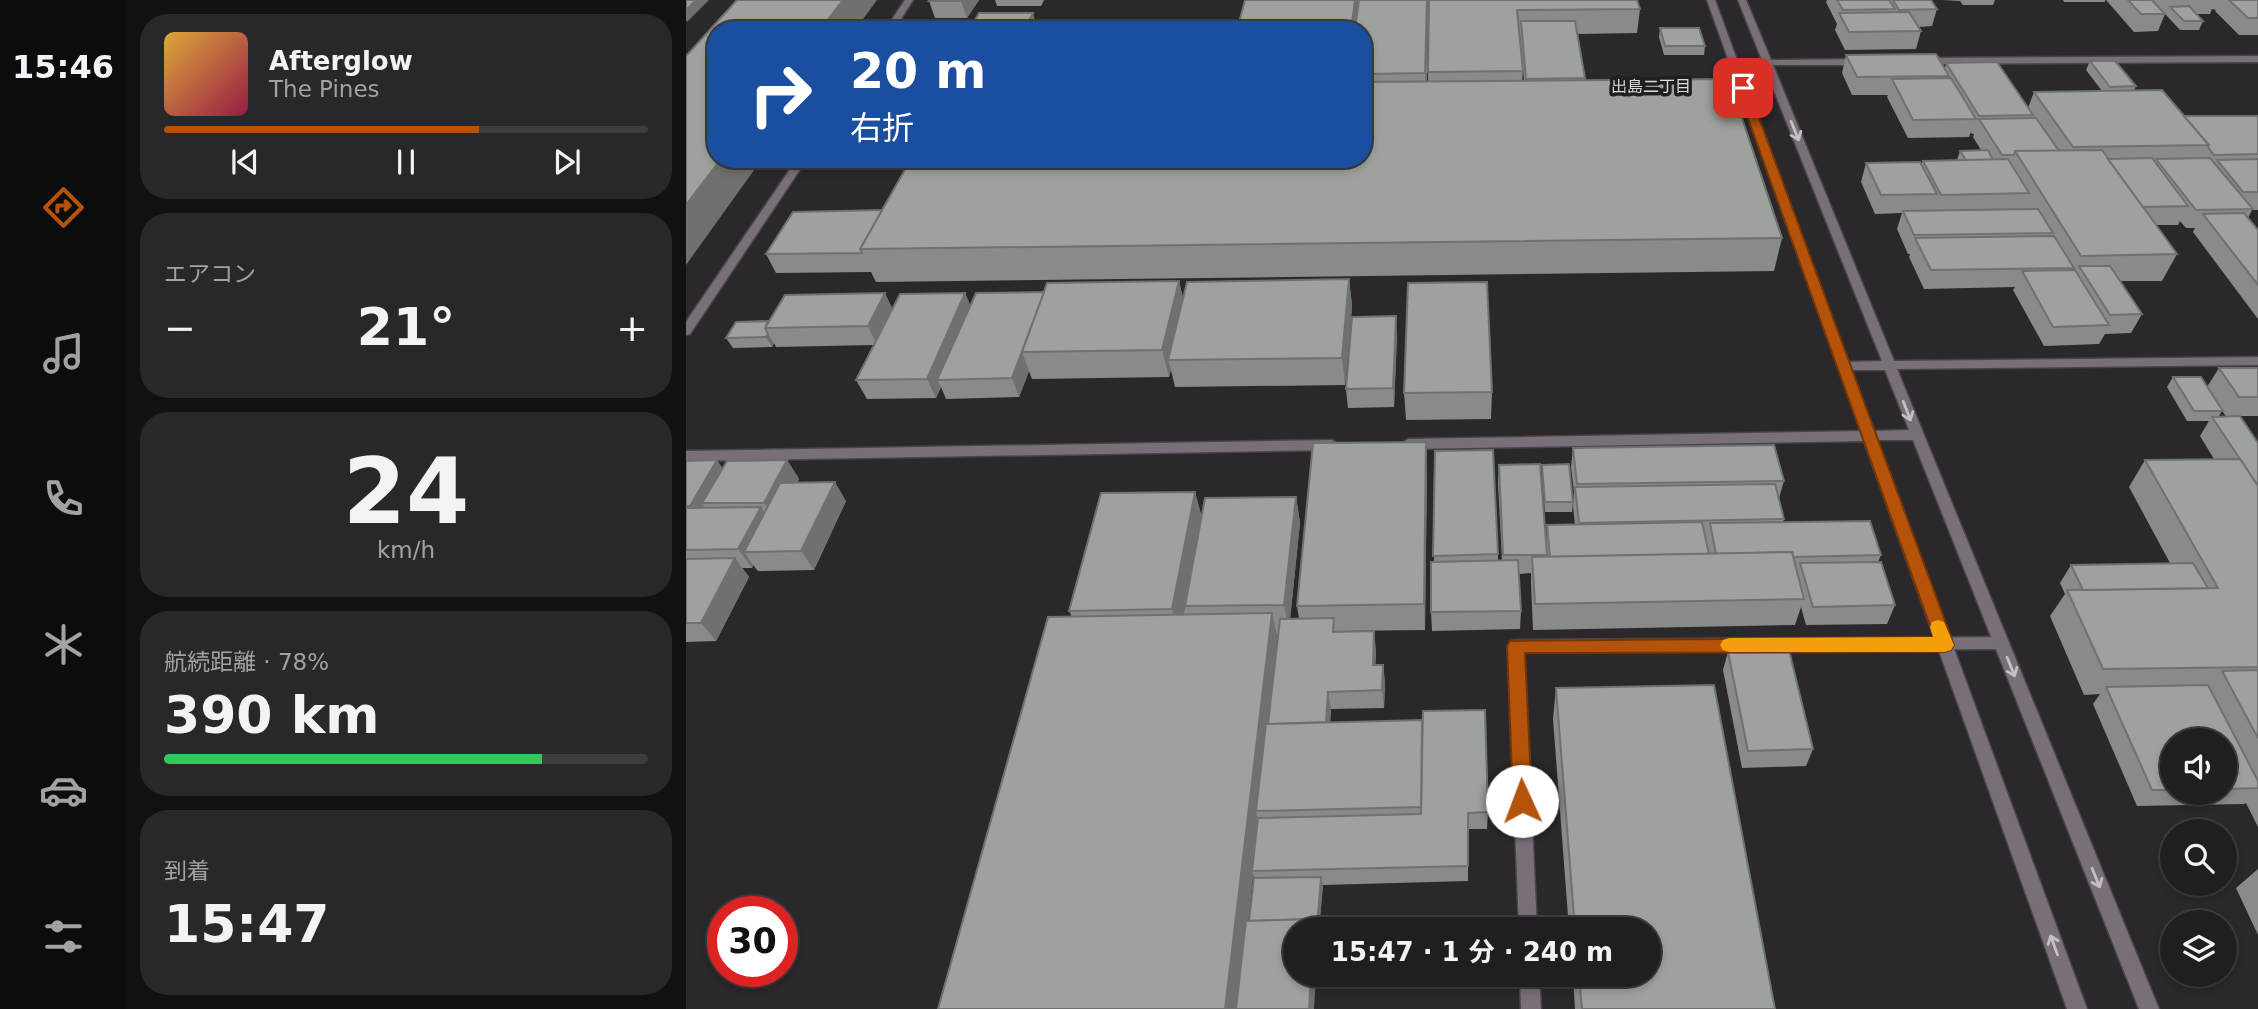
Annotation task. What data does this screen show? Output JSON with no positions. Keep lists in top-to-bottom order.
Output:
{
  "districts": ["出島二丁目"],
  "page": {
    "tabs": "15:46",
    "turn": ["20 m", "右折"],
    "song": ["Afterglow", "The Pines"],
    "tile": [
      "エアコン",
      ["24", "km/h"],
      ["航続距離 · 78%", "390 km"],
      ["到着", "15:47"]
    ],
    "heat": ["−", "21°", "+"],
    "limit": "30",
    "trip": "15:47 · 1 分 · 240 m"
  }
}
